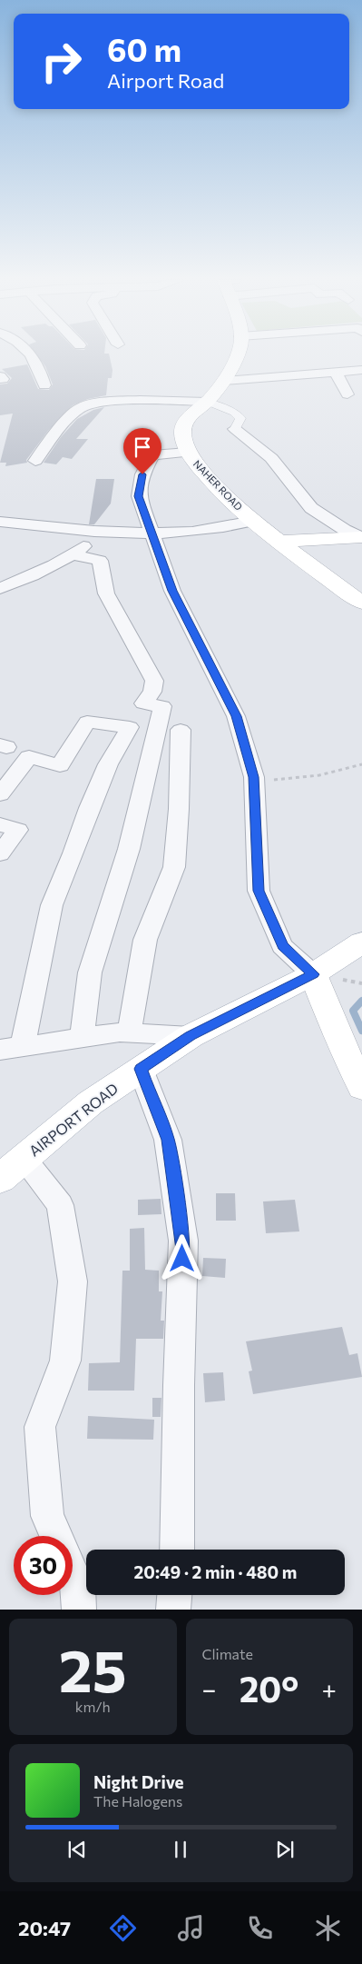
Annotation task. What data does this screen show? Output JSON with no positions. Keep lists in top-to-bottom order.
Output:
{
  "streets": {
    "main road": ["NAHER ROAD", "AIRPORT ROAD"]
  },
  "page": {
    "turn": ["60 m", "Airport Road"],
    "limit": "30",
    "trip": "20:49 · 2 min · 480 m",
    "tile": [
      ["25", "km/h"],
      "Climate"
    ],
    "heat": ["−", "20°", "+"],
    "song": ["Night Drive", "The Halogens"],
    "tabs": "20:47"
  }
}
